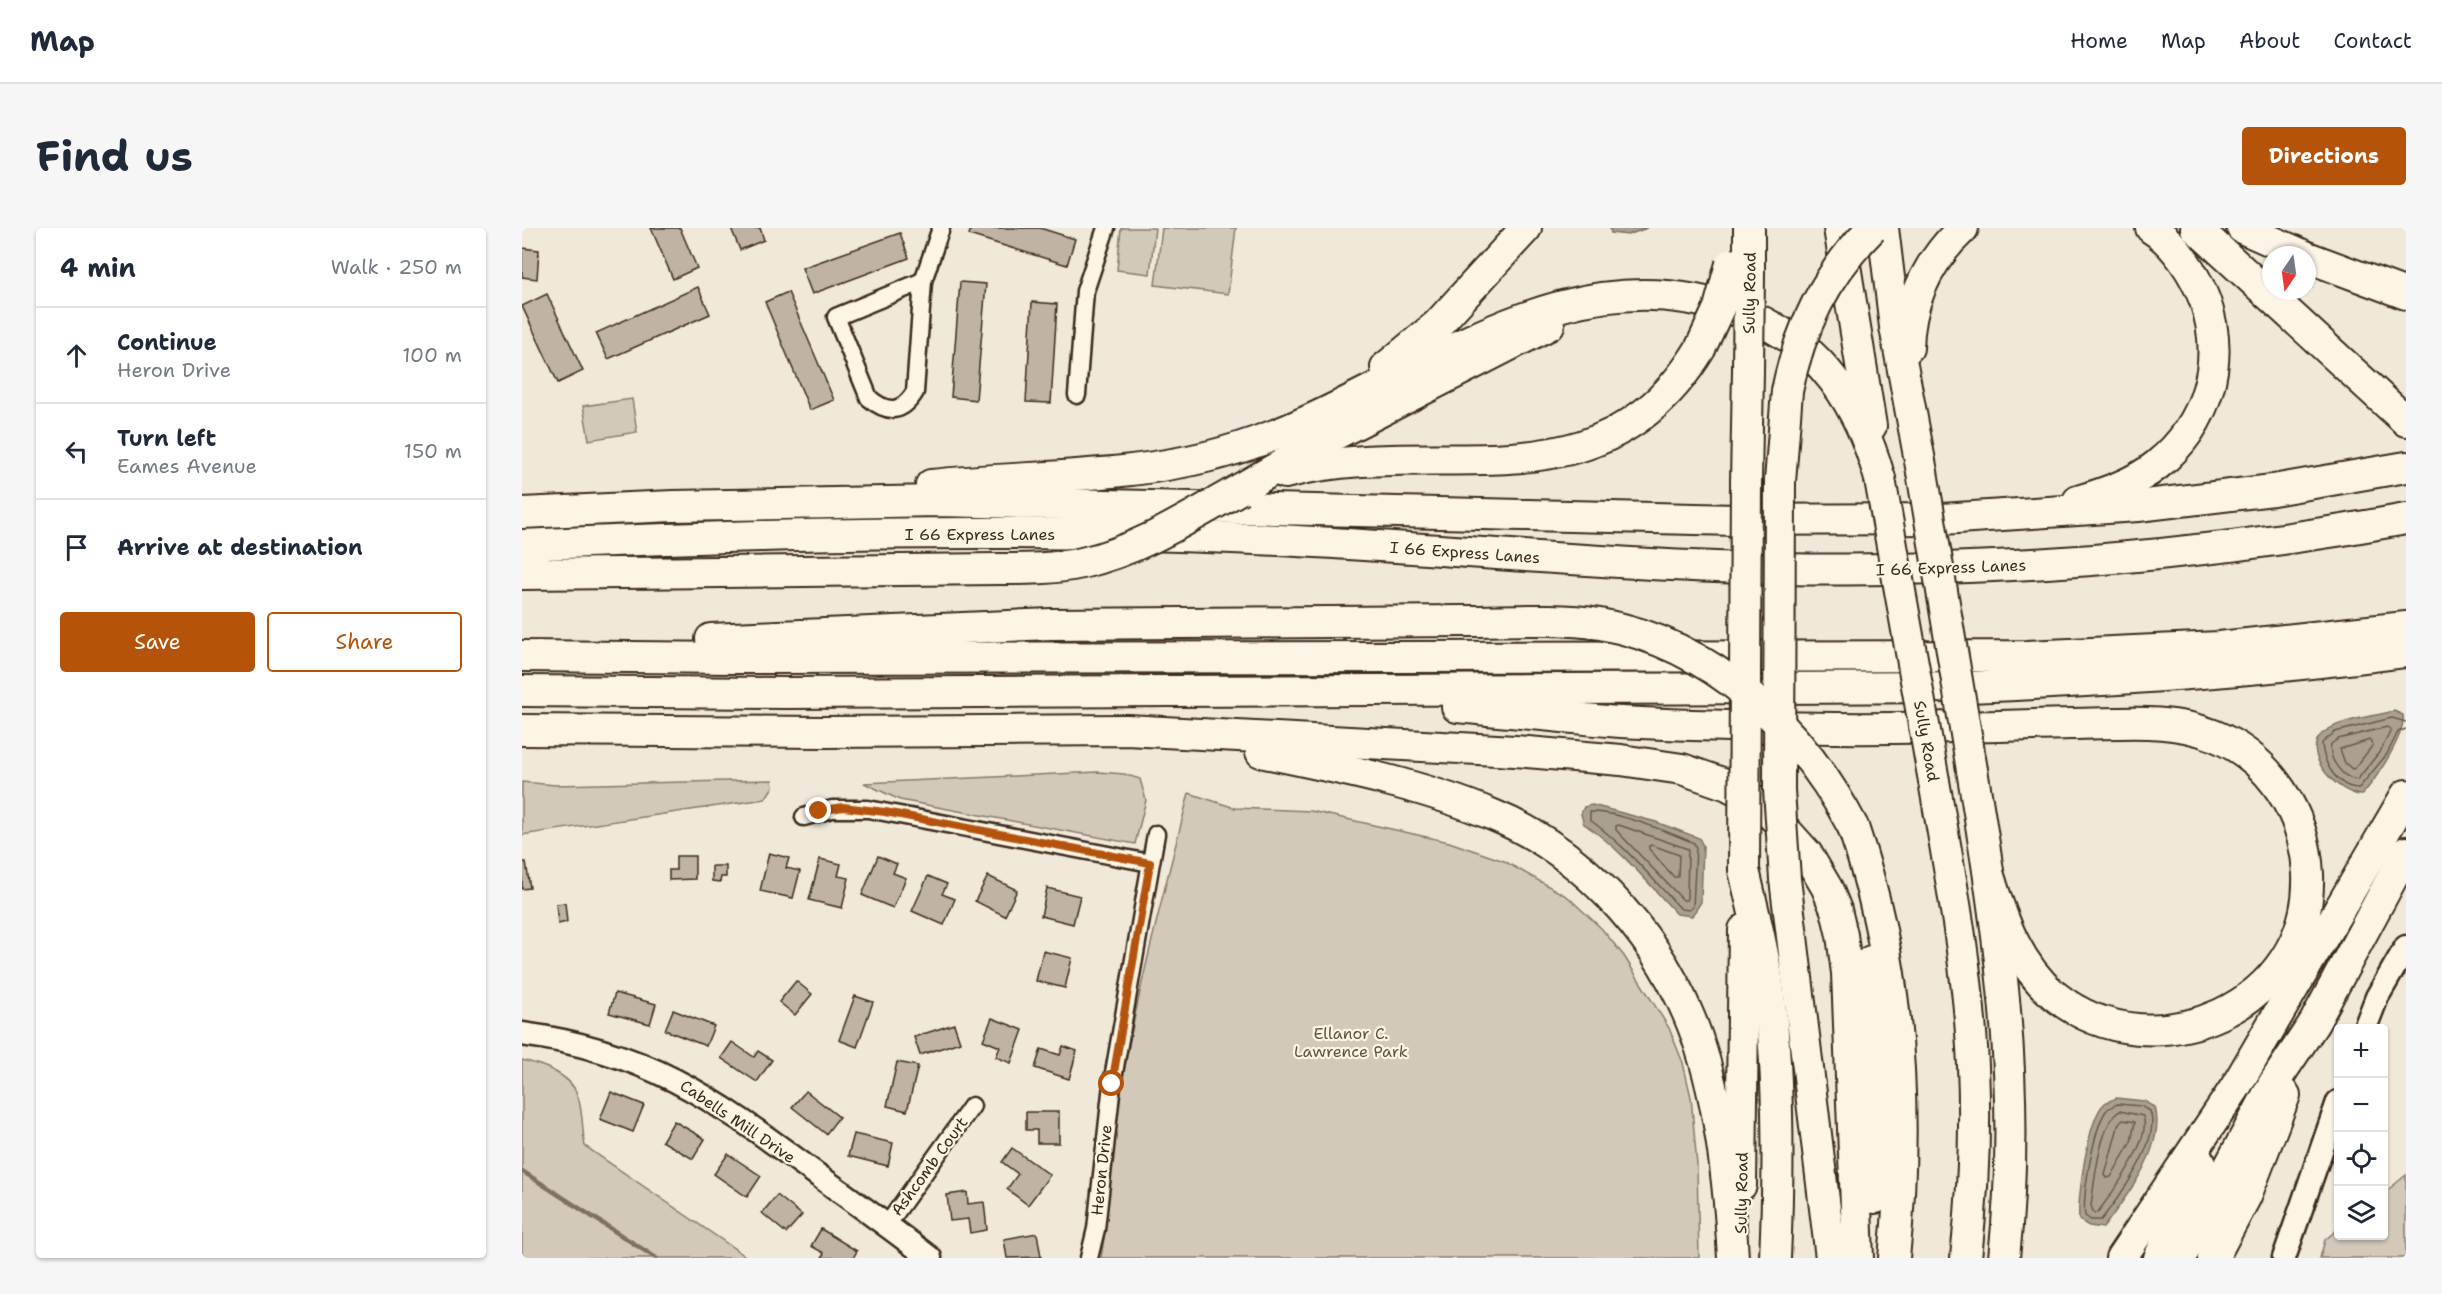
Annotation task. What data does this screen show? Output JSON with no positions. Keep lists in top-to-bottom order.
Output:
{
  "streets": {
    "highway": ["Sully Road", "I 66 Express Lanes"],
    "street": ["Cabells Mill Drive", "Ashcomb Court", "Heron Drive"]
  },
  "crossings": [
    ["Cabells Mill Drive", "Ashcomb Court"]
  ],
  "parks": ["Ellanor C. Lawrence Park"],
  "north": "bottom",
  "page": {
    "header": "Map",
    "nav": [
      "Home",
      "Map",
      "About",
      "Contact"
    ],
    "buttons": [
      "Directions",
      ["Save", "Share"]
    ],
    "title": "Find us",
    "heading": ["4 min", "Walk · 250 m"],
    "list": [
      ["Continue", "Heron Drive", "100 m"],
      ["Turn left", "Eames Avenue", "150 m"],
      "Arrive at destination"
    ],
    "map_buttons": ["+", "−"]
  }
}
